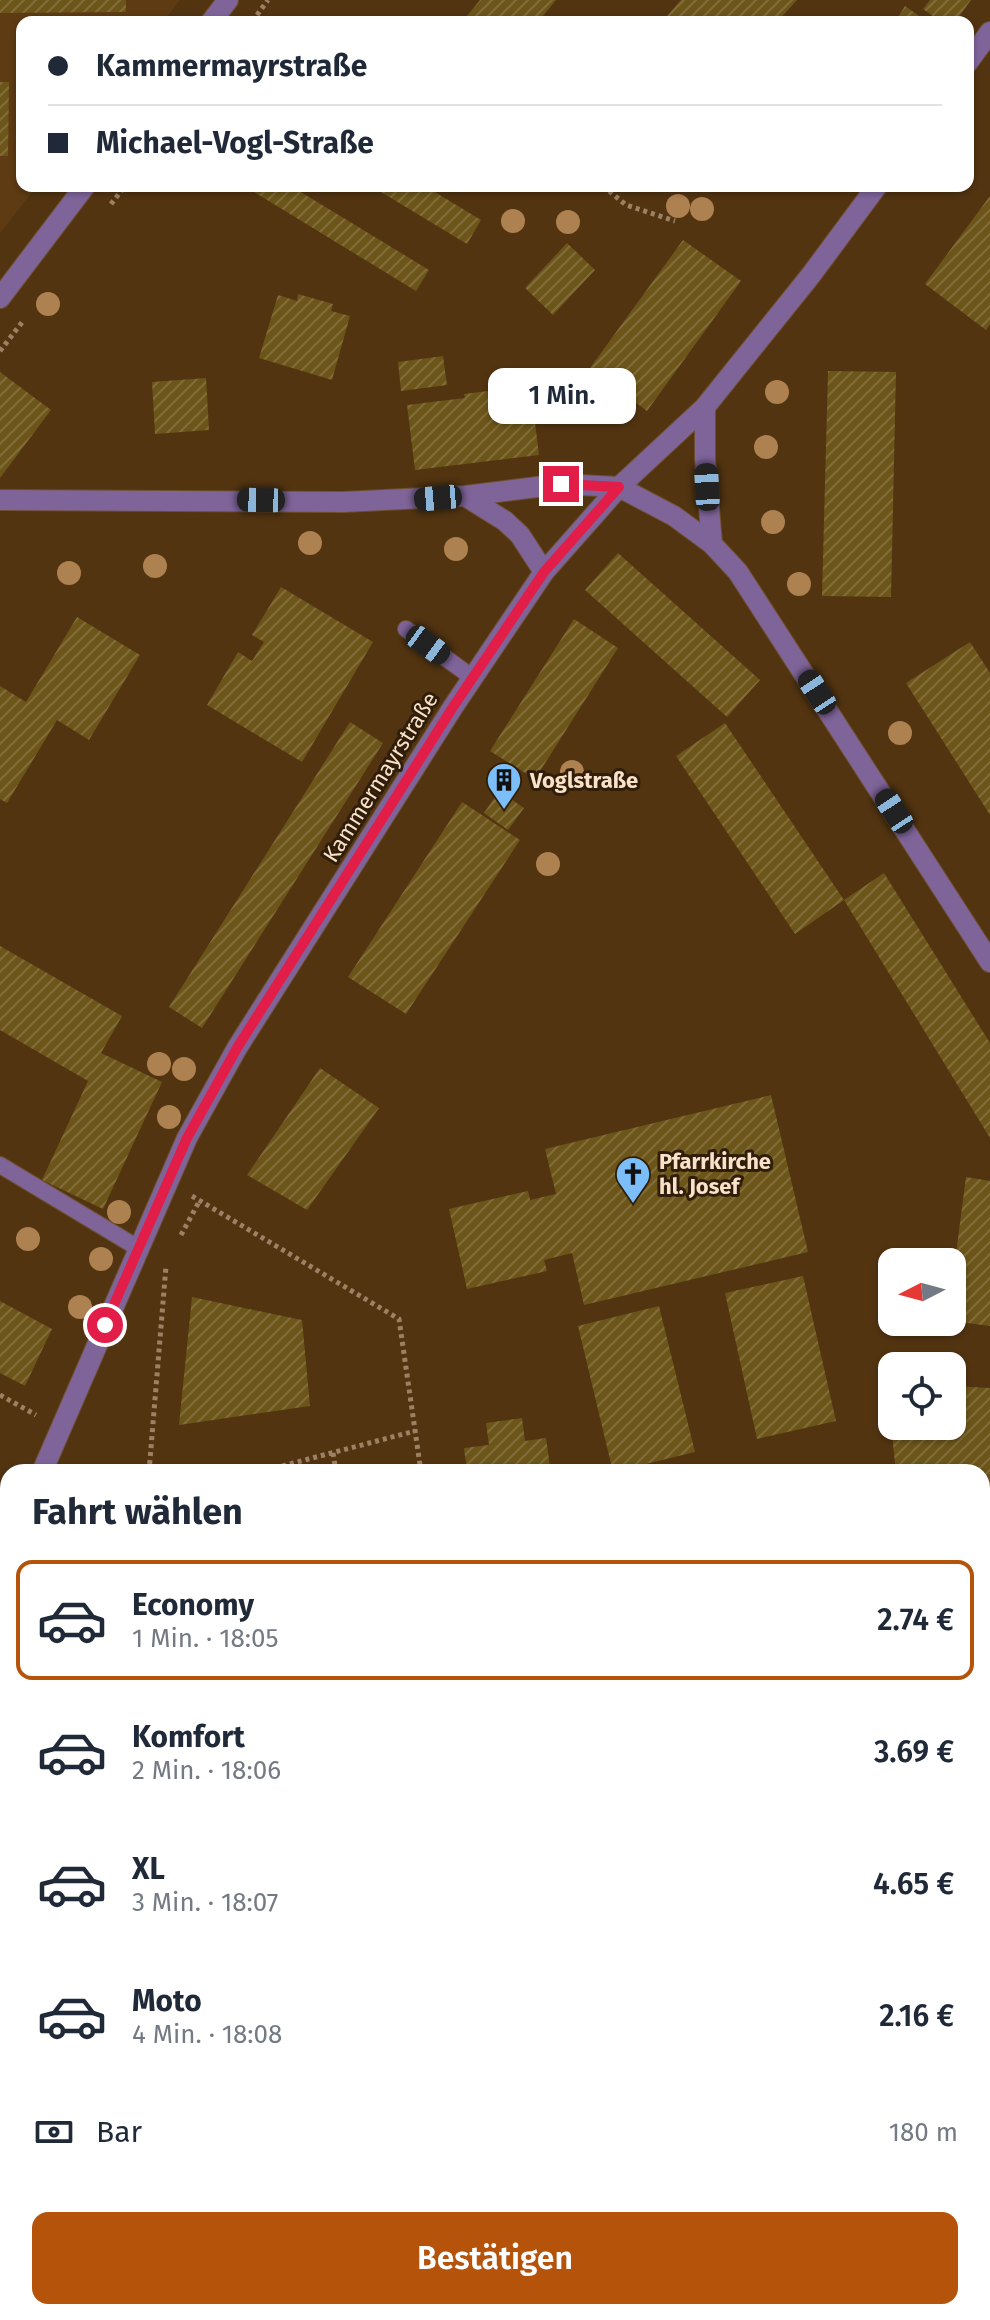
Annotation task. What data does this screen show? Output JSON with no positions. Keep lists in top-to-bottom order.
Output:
{
  "streets": {
    "street": ["Kammermayrstraße"]
  },
  "places": {
    "building": ["Voglstraße"],
    "church": ["Pfarrkirche hl. Josef"]
  },
  "north": "left",
  "page": {
    "banner": ["Kammermayrstraße", "Michael-Vogl-Straße"],
    "bubble": "1 Min.",
    "heading": "Fahrt wählen",
    "list": [
      {
        "name": "Economy",
        "note": "1 Min. · 18:05",
        "value": "2.74 €"
      },
      {
        "name": "Komfort",
        "note": "2 Min. · 18:06",
        "value": "3.69 €"
      },
      {
        "name": "XL",
        "note": "3 Min. · 18:07",
        "value": "4.65 €"
      },
      {
        "name": "Moto",
        "note": "4 Min. · 18:08",
        "value": "2.16 €"
      }
    ],
    "pay": ["Bar", "180 m"],
    "buttons": "Bestätigen"
  }
}
